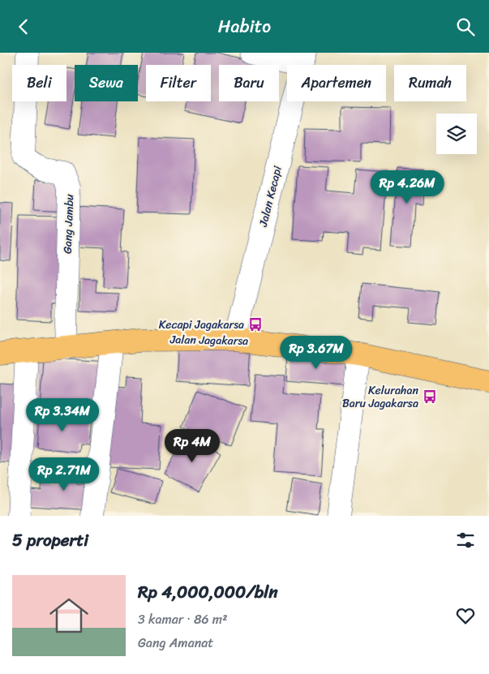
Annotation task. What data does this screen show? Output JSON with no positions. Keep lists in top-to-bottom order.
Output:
{
  "streets": {
    "main road": ["Jalan Jagakarsa"],
    "street": ["Jalan Kecapi", "Gang Jambu"]
  },
  "crossings": [
    ["Jalan Kecapi", "Jalan Jagakarsa"],
    ["Gang Jambu", "Jalan Jagakarsa"]
  ],
  "places": {
    "bus stop": ["Kecapi Jagakarsa", "Kelurahan Baru Jagakarsa"]
  },
  "page": {
    "header": "Habito",
    "chip": [
      "Beli",
      "Sewa",
      "Filter",
      "Baru",
      "Apartemen",
      "Rumah"
    ],
    "price": [
      "Rp 4.26M",
      "Rp 3.67M",
      "Rp 3.34M",
      "Rp 4M",
      "Rp 2.71M"
    ],
    "heading": "5 properti",
    "list": [
      {
        "name": "Rp 4,000,000/bln",
        "note": "3 kamar · 86 m² · Gang Amanat"
      }
    ]
  }
}
